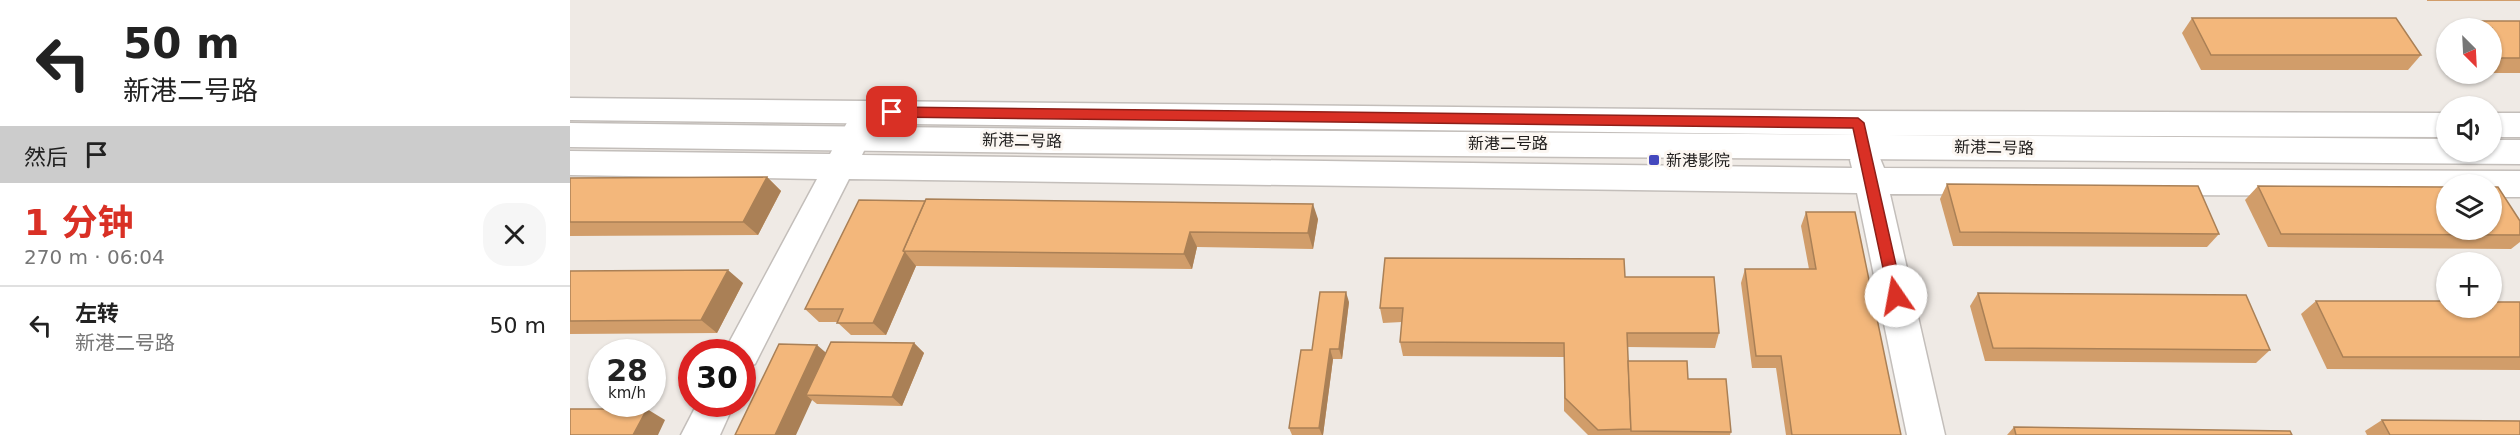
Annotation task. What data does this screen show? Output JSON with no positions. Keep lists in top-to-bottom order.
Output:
{
  "streets": {
    "main road": ["新港二号路"]
  },
  "places": {
    "transit": ["新港影院"]
  },
  "north": "bottom right",
  "page": {
    "turn": ["50 m", "新港二号路"],
    "map_buttons": "+",
    "then": "然后",
    "heading": ["1 分钟", "270 m · 06:04"],
    "list": [
      {
        "name": "左转",
        "note": "新港二号路",
        "value": "50 m"
      }
    ],
    "speed": "28 km/h",
    "limit": "30"
  }
}
